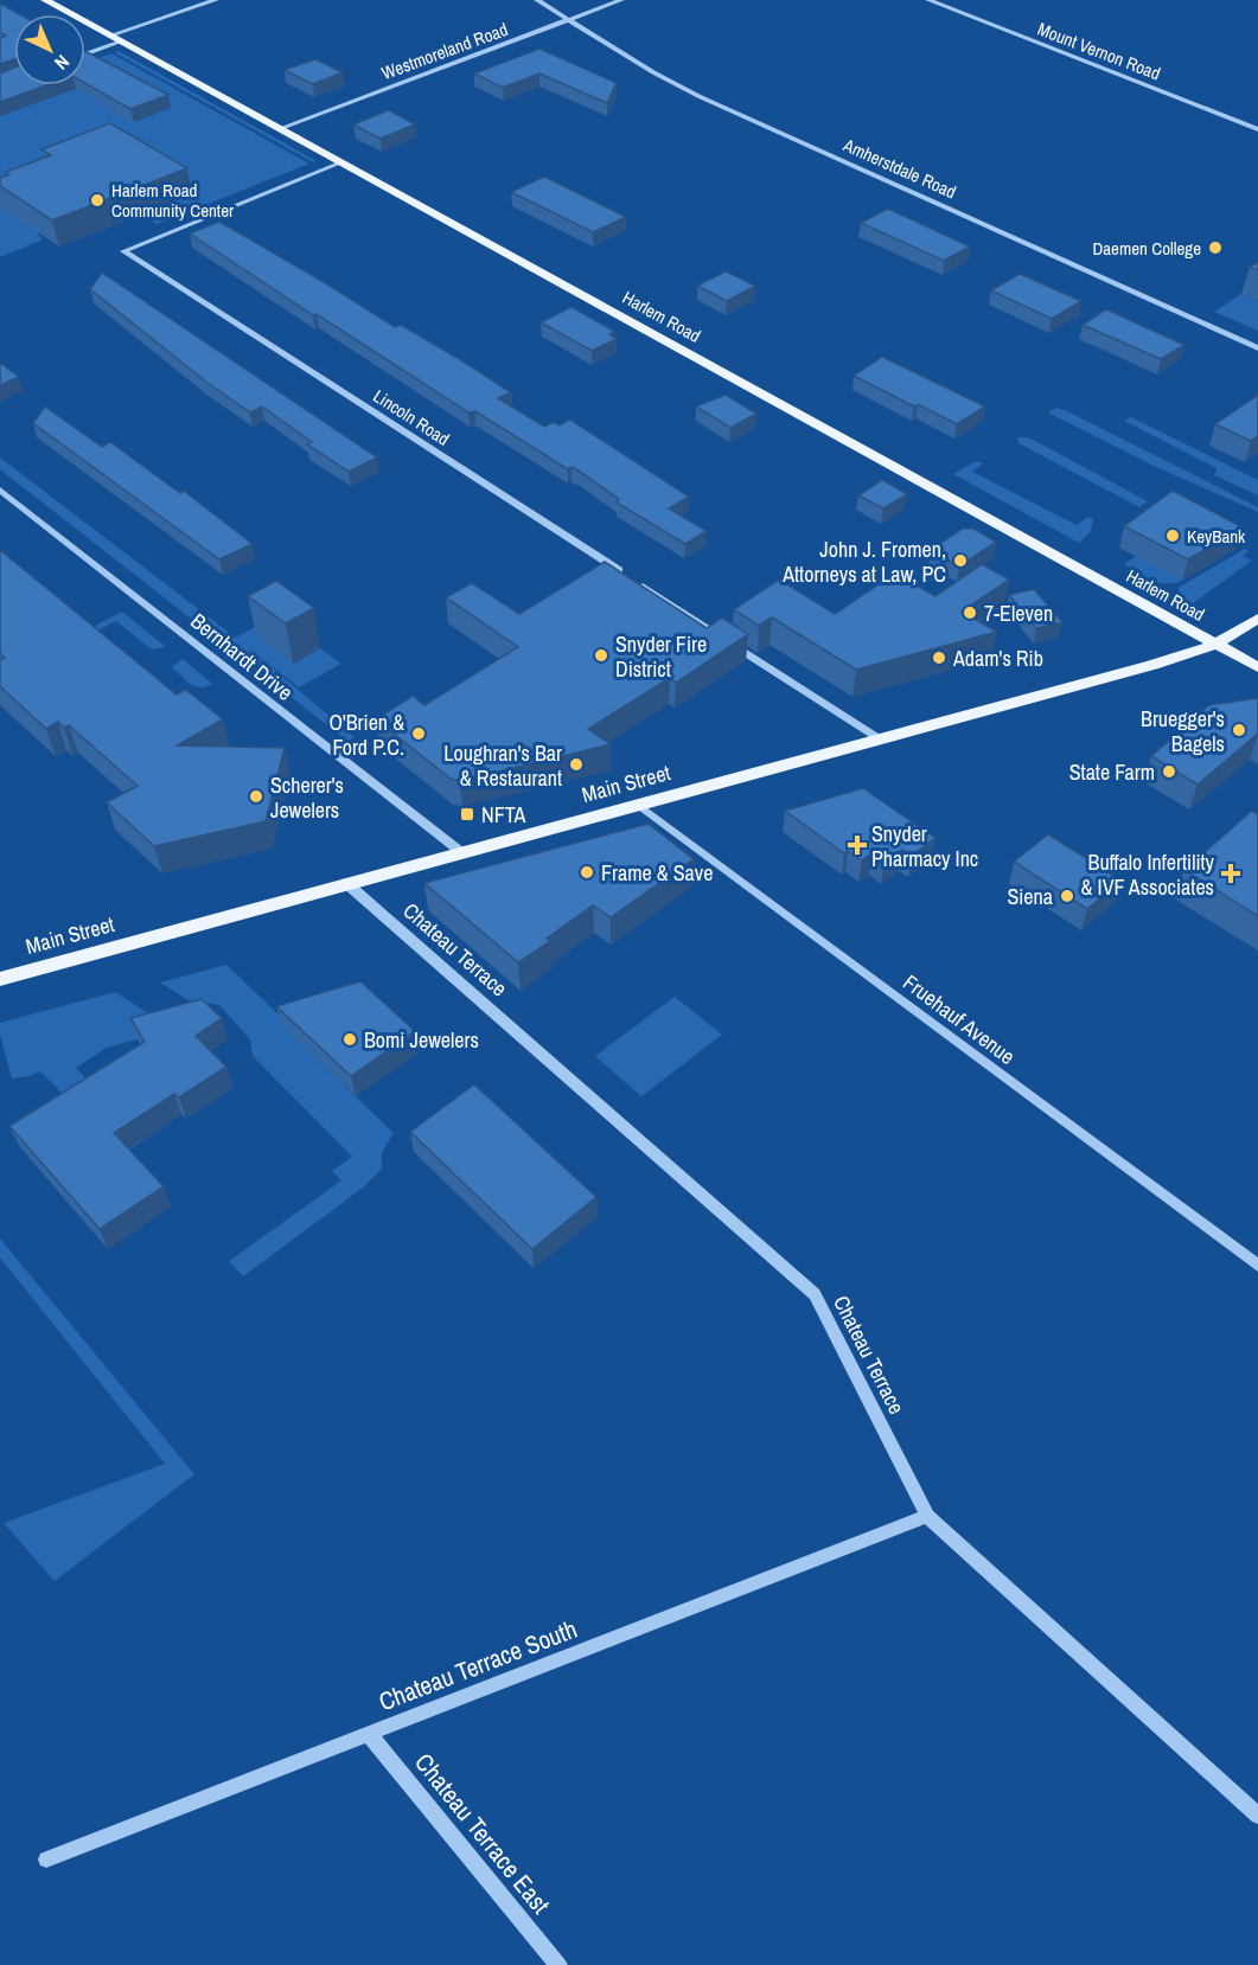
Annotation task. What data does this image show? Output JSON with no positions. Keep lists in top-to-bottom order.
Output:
{
  "streets": {
    "main road": ["Harlem Road", "Main Street"],
    "street": [
      "Westmoreland Road",
      "Mount Vernon Road",
      "Amherstdale Road",
      "Lincoln Road",
      "Bernhardt Drive",
      "Chateau Terrace",
      "Fruehauf Avenue",
      "Chateau Terrace South",
      "Chateau Terrace East"
    ]
  },
  "crossings": [
    ["Westmoreland Road", "Amherstdale Road"],
    ["Westmoreland Road", "Harlem Road"],
    ["Harlem Road", "Lincoln Road"],
    ["Harlem Road", "Main Street"],
    ["Lincoln Road", "Main Street"],
    ["Bernhardt Drive", "Main Street"],
    ["Main Street", "Chateau Terrace"],
    ["Main Street", "Fruehauf Avenue"],
    ["Chateau Terrace", "Chateau Terrace South"],
    ["Chateau Terrace South", "Chateau Terrace East"]
  ],
  "places": {
    "other": [
      "Harlem Road Community Center",
      "Daemen College",
      "KeyBank",
      "John J. Fromen, Attorneys at Law, PC",
      "7-Eleven",
      "Snyder Fire District",
      "Adam's Rib",
      "Bruegger's Bagels",
      "O'Brien & Ford P.C.",
      "Loughran's Bar & Restaurant",
      "State Farm",
      "Scherer's Jewelers",
      "Frame & Save",
      "Siena",
      "Bomi Jewelers"
    ],
    "transit": ["NFTA"],
    "health": ["Snyder Pharmacy Inc", "Buffalo Infertility & IVF Associates"]
  },
  "north": "bottom right"
}
